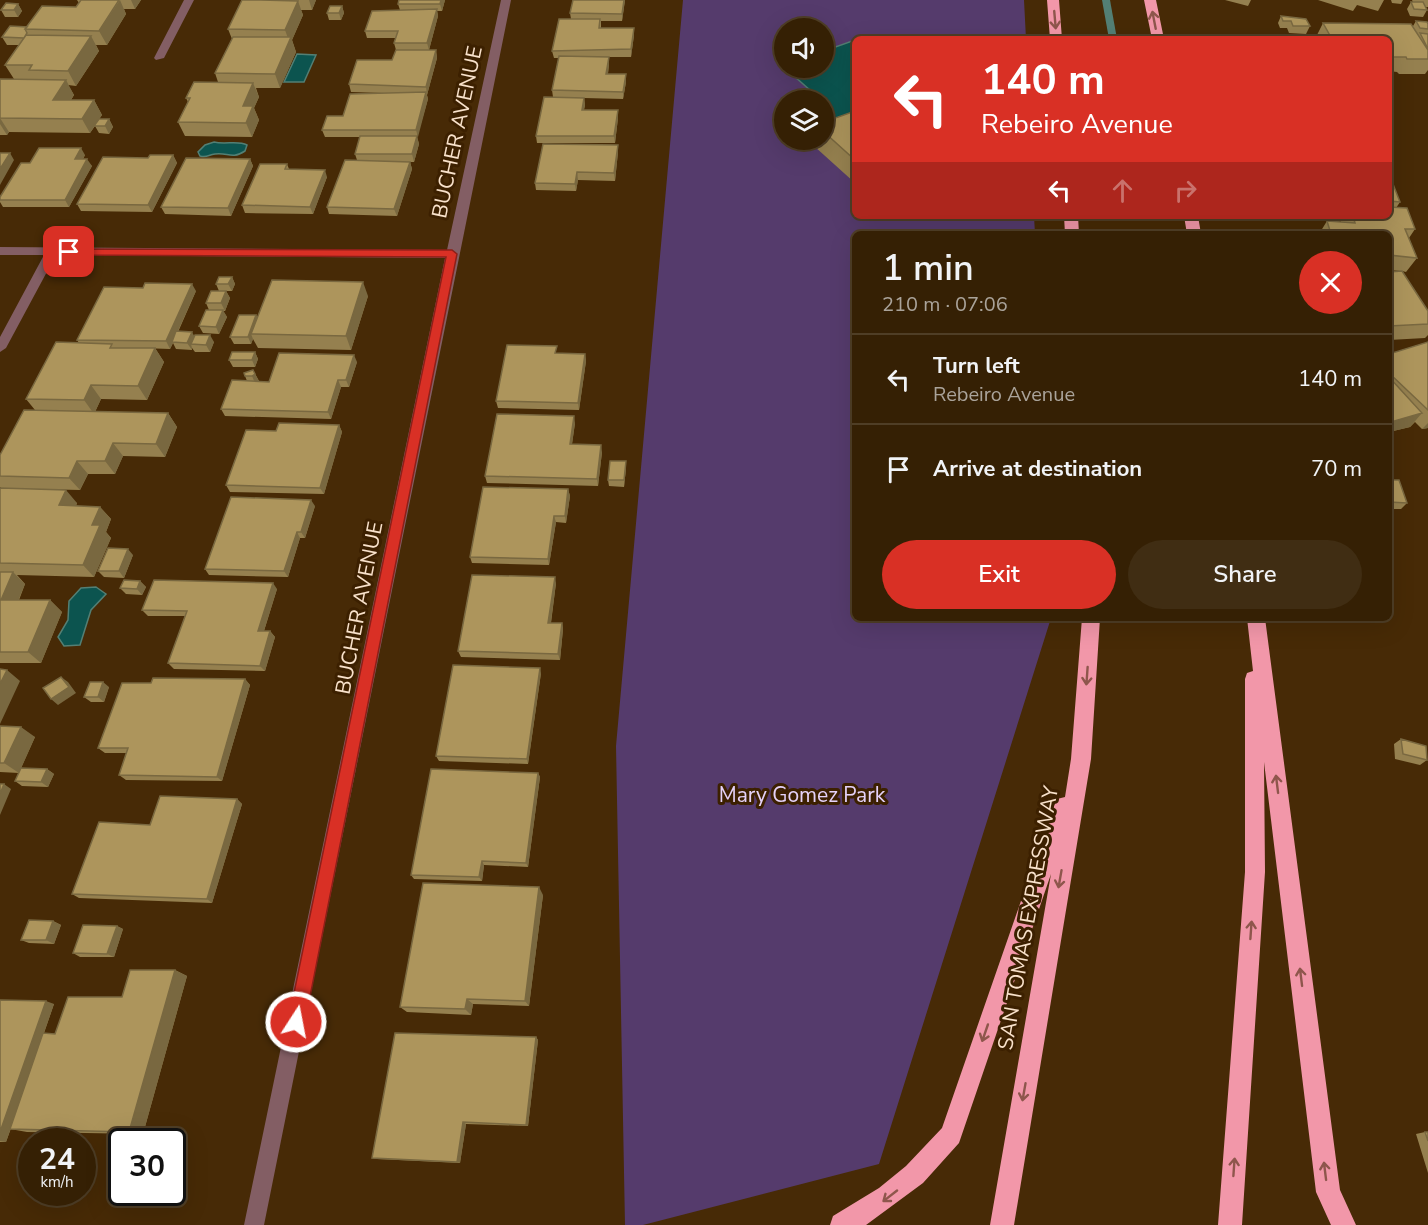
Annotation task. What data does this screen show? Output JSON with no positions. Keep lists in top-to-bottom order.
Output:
{
  "streets": {
    "highway": ["SAN TOMAS EXPRESSWAY"],
    "street": ["BUCHER AVENUE"]
  },
  "parks": ["Mary Gomez Park"],
  "page": {
    "turn": ["140 m", "Rebeiro Avenue"],
    "heading": ["1 min", "210 m · 07:06"],
    "list": [
      {
        "name": "Turn left",
        "note": "Rebeiro Avenue",
        "value": "140 m"
      },
      {
        "name": "Arrive at destination",
        "value": "70 m"
      }
    ],
    "buttons": ["Exit", "Share"],
    "speed": "24 km/h",
    "limit": "30"
  }
}
